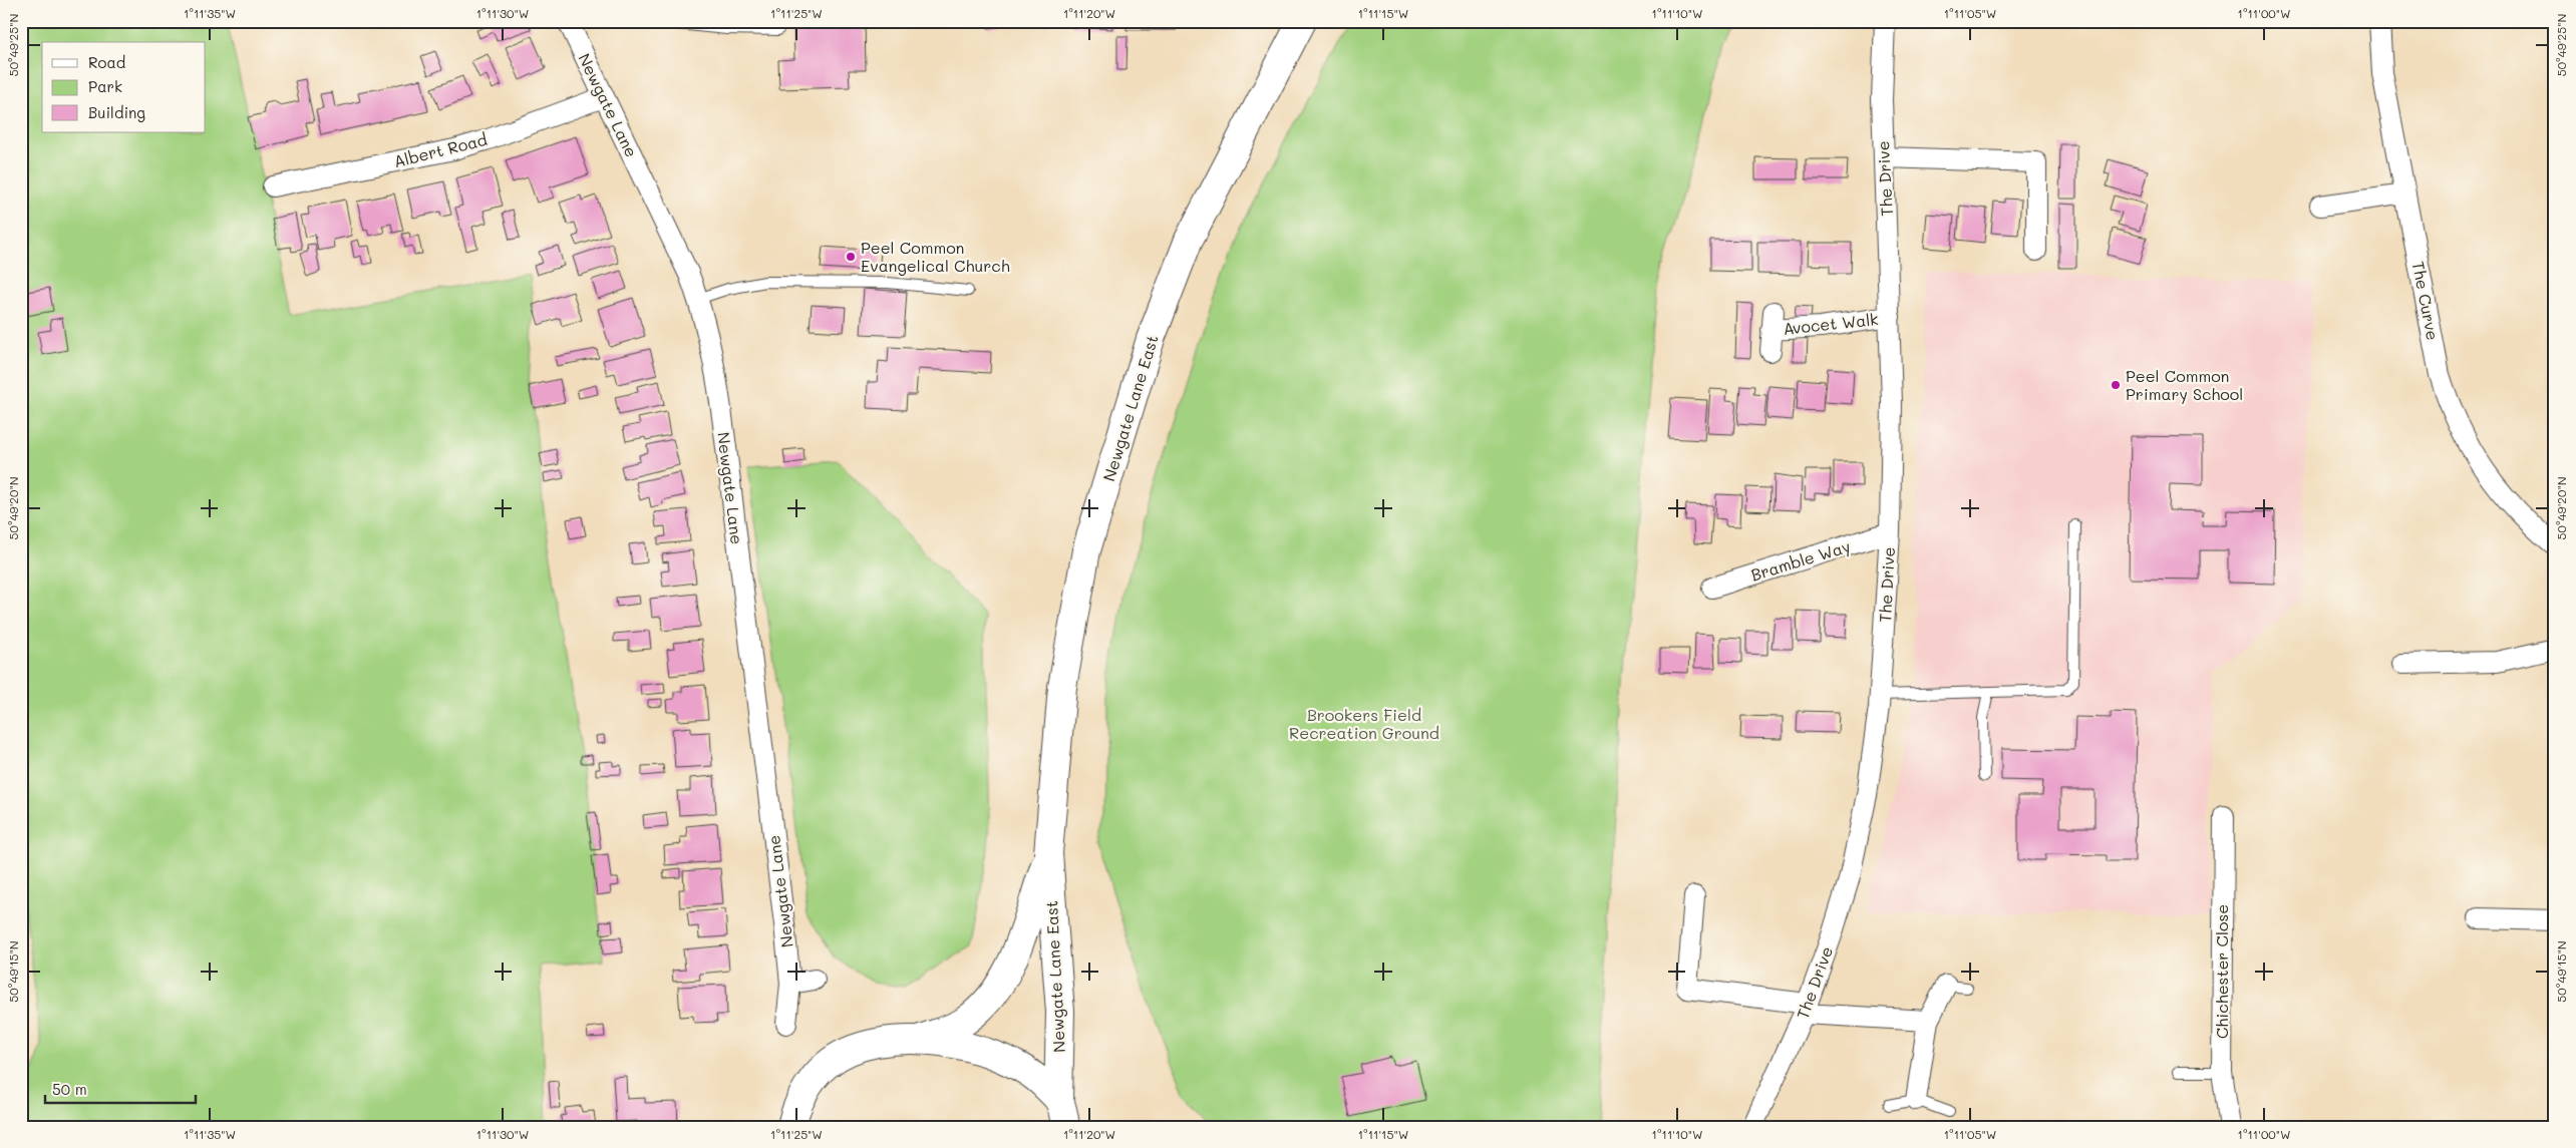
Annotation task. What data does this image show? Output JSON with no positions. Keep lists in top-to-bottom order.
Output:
{
  "streets": {
    "main road": ["Newgate Lane East"],
    "street": [
      "Newgate Lane",
      "Albert Road",
      "The Drive",
      "The Curve",
      "Avocet Walk",
      "Bramble Way",
      "Chichester Close"
    ]
  },
  "crossings": [
    ["Newgate Lane", "Albert Road"],
    ["The Drive", "Avocet Walk"],
    ["The Drive", "Bramble Way"]
  ],
  "parks": ["Brookers Field Recreation Ground"],
  "places": ["Peel Common Evangelical Church", "Peel Common Primary School"],
  "legend": ["Road", "Park", "Building"],
  "scale_bar": "50 m",
  "coordinates": [
    "1°11'35\"W",
    "1°11'30\"W",
    "1°11'25\"W",
    "1°11'20\"W",
    "1°11'15\"W",
    "1°11'10\"W",
    "1°11'05\"W",
    "1°11'00\"W",
    "50°49'25\"N",
    "50°49'20\"N",
    "50°49'15\"N"
  ]
}
